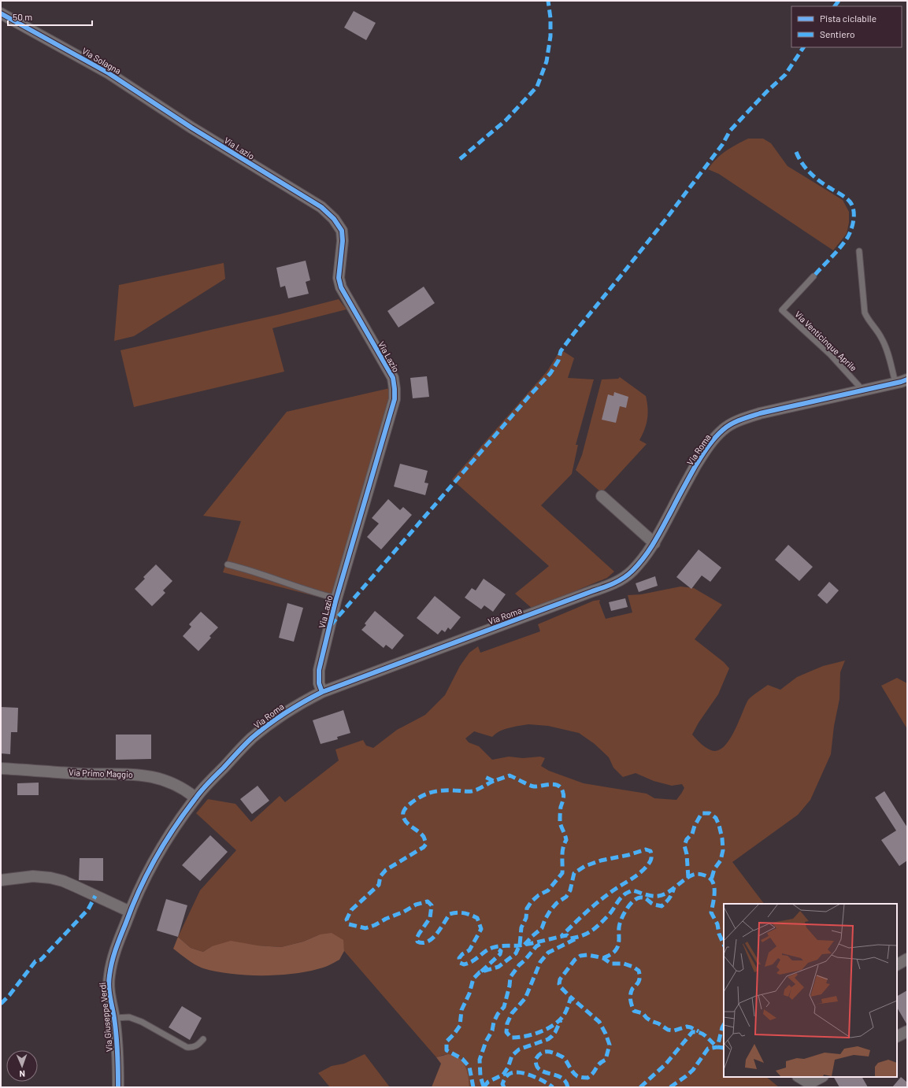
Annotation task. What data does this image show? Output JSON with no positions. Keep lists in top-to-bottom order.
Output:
{
  "streets": {
    "street": [
      "Via Solagna",
      "Via Lazio",
      "Via Roma",
      "Via Primo Maggio",
      "Via Giuseppe Verdi"
    ],
    "lane": ["Via Venticinque Aprile"]
  },
  "crossings": [
    ["Via Solagna", "Via Lazio"],
    ["Via Lazio", "Via Roma"],
    ["Via Venticinque Aprile", "Via Roma"],
    ["Via Roma", "Via Primo Maggio"],
    ["Via Roma", "Via Giuseppe Verdi"]
  ],
  "legend": ["Pista ciclabile", "Sentiero"],
  "scale_bar": "50 m",
  "north": "bottom"
}
